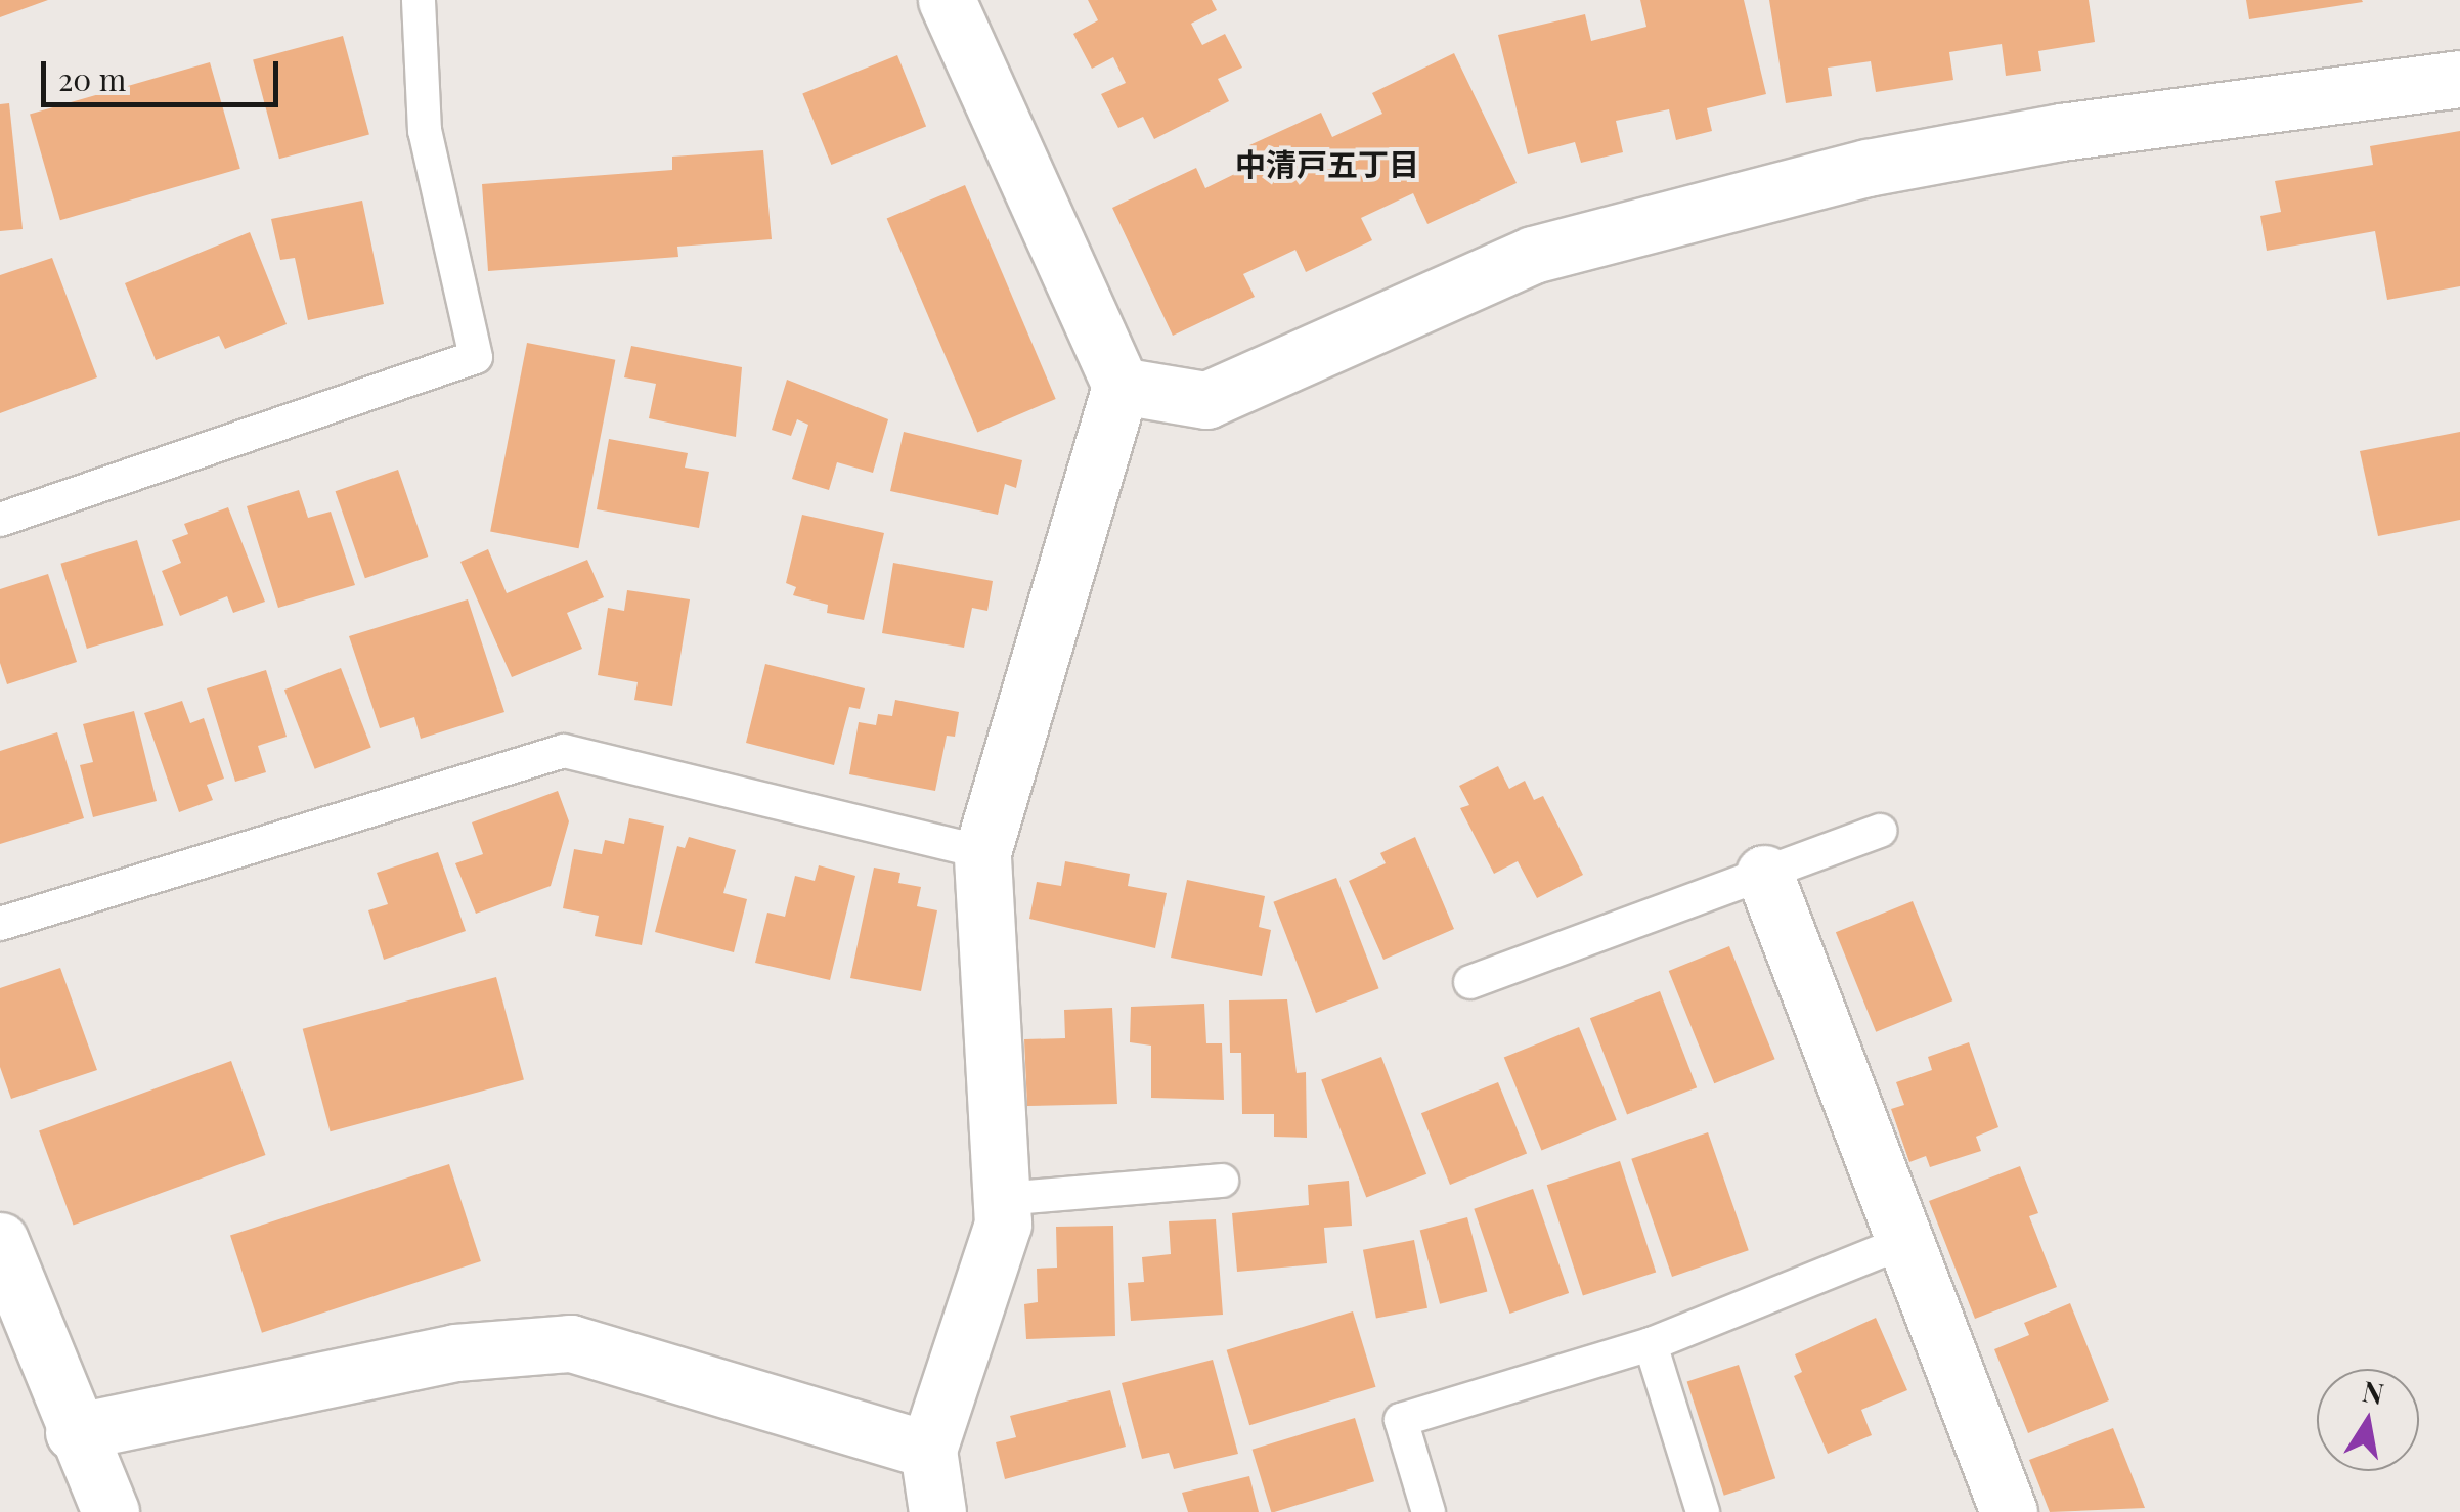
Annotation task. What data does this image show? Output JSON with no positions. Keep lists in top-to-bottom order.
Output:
{
  "districts": ["中清戸五丁目"],
  "scale_bar": "20 m",
  "north": "top"
}
